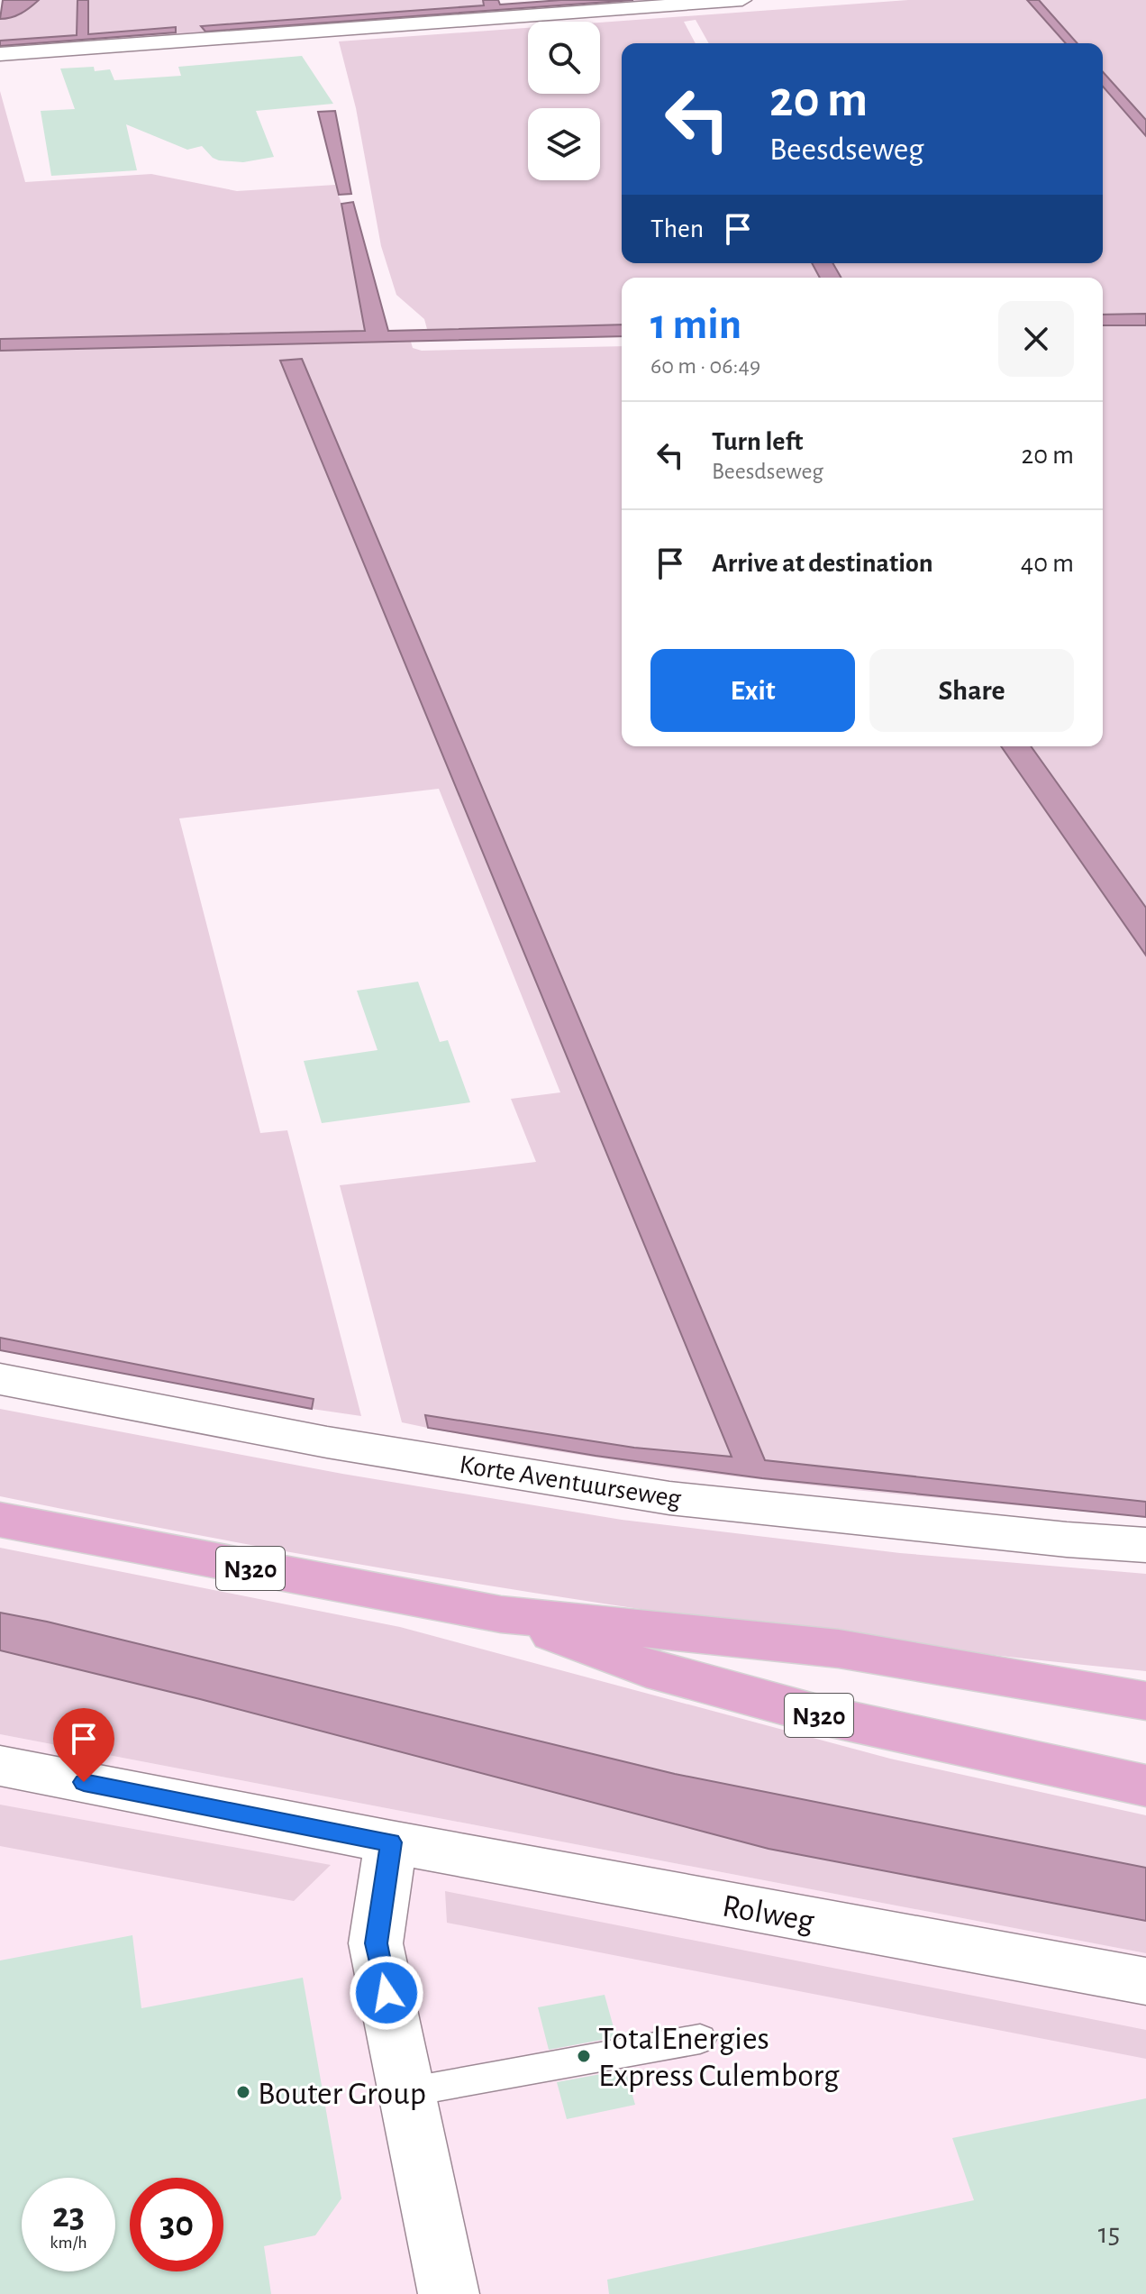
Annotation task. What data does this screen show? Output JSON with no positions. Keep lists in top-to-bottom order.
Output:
{
  "streets": {
    "main road": ["N320"],
    "street": ["Korte Aventuurseweg", "Rolweg"]
  },
  "places": ["TotalEnergies Express Culemborg", "Bouter Group"],
  "house_numbers": ["15"],
  "page": {
    "turn": ["20 m", "Beesdseweg"],
    "then": "Then",
    "heading": ["1 min", "60 m · 06:49"],
    "list": [
      {
        "name": "Turn left",
        "note": "Beesdseweg",
        "value": "20 m"
      },
      {
        "name": "Arrive at destination",
        "value": "40 m"
      }
    ],
    "buttons": ["Exit", "Share"],
    "speed": "23 km/h",
    "limit": "30"
  }
}
